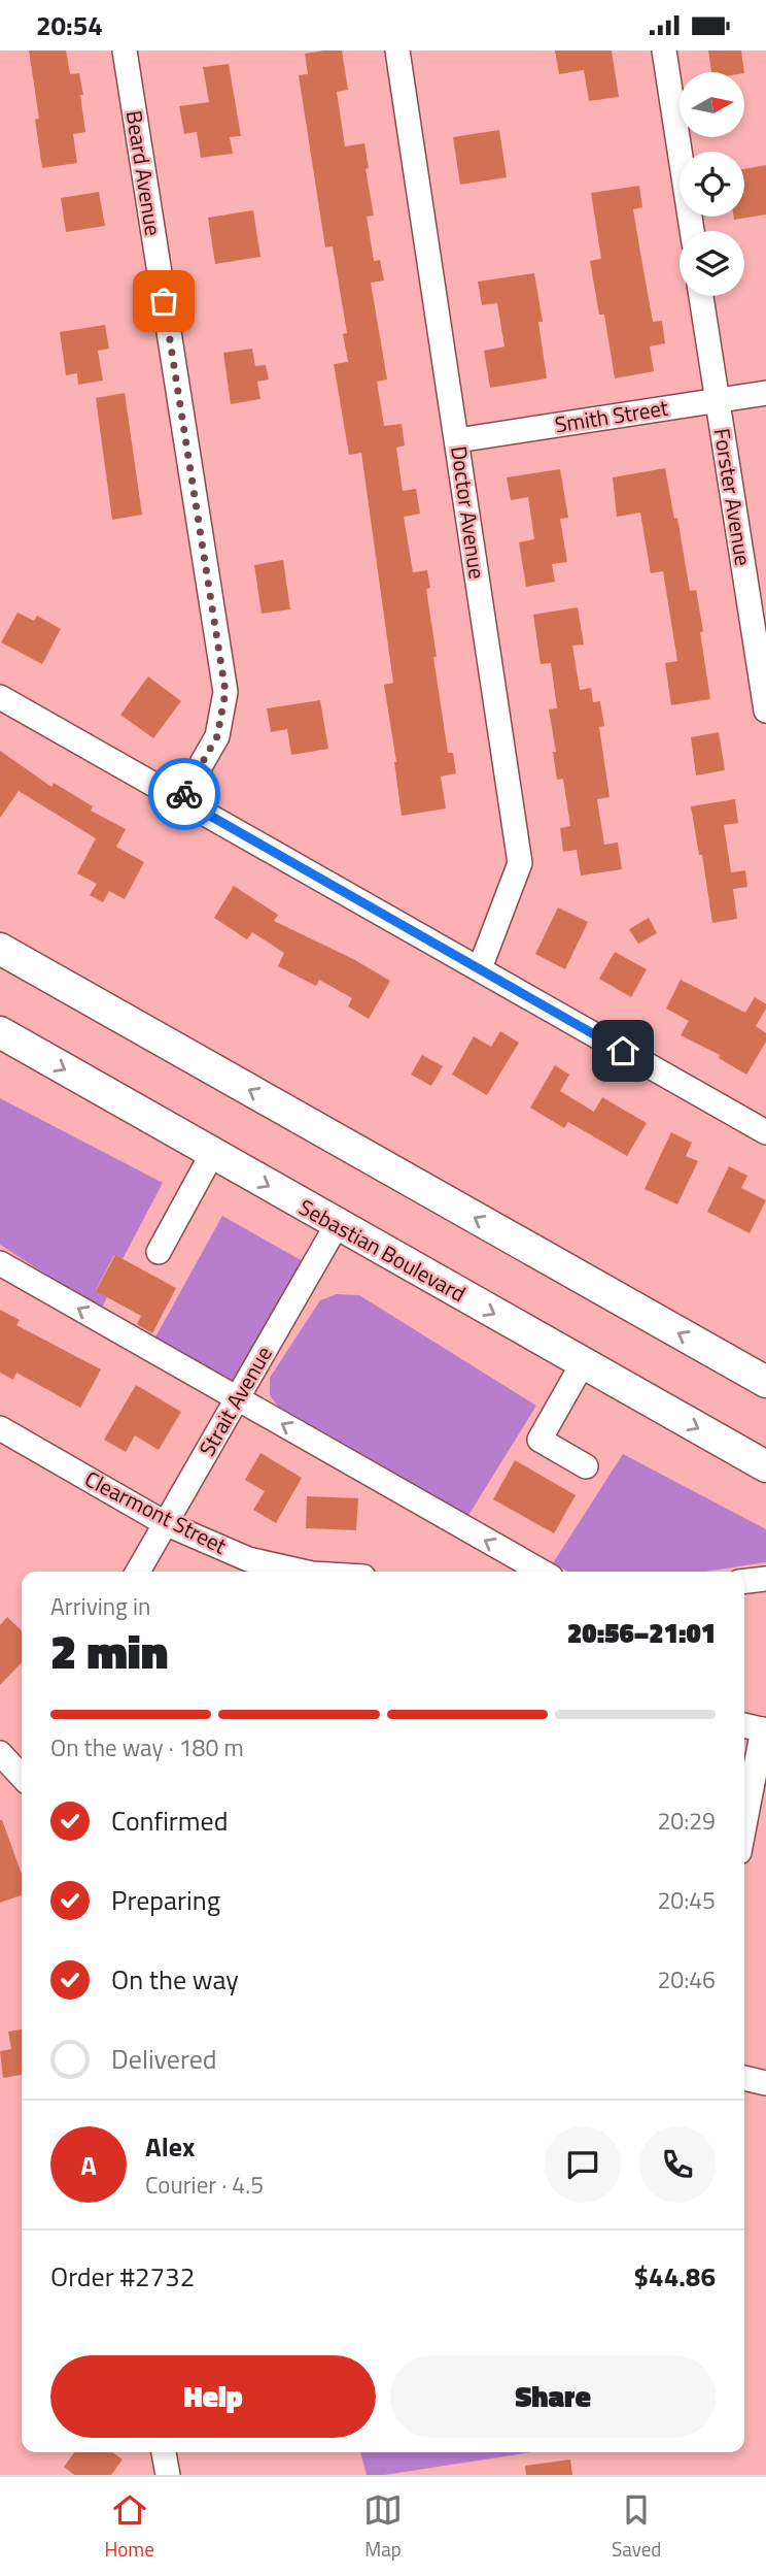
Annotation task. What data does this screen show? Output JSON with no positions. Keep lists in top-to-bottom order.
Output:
{
  "streets": {
    "main road": ["Sebastian Boulevard"],
    "street": [
      "Beard Avenue",
      "Smith Street",
      "Forster Avenue",
      "Doctor Avenue",
      "Strait Avenue",
      "Clearmont Street"
    ]
  },
  "crossings": [
    ["Smith Street", "Forster Avenue"],
    ["Smith Street", "Doctor Avenue"],
    ["Sebastian Boulevard", "Strait Avenue"],
    ["Strait Avenue", "Clearmont Street"]
  ],
  "north": "right",
  "page": {
    "status": "20:54",
    "heading": ["2 min", "Arriving in", "20:56–21:01"],
    "panel": [
      "Alex",
      "Courier · 4.5",
      "Order #2732",
      "$44.86"
    ],
    "bar": "On the way · 180 m",
    "list": [
      ["Confirmed", "20:29"],
      ["Preparing", "20:45"],
      ["On the way", "20:46"],
      "Delivered"
    ],
    "round": "A",
    "buttons": ["Help", "Share"],
    "tabs": ["Home", "Map", "Saved"]
  }
}
